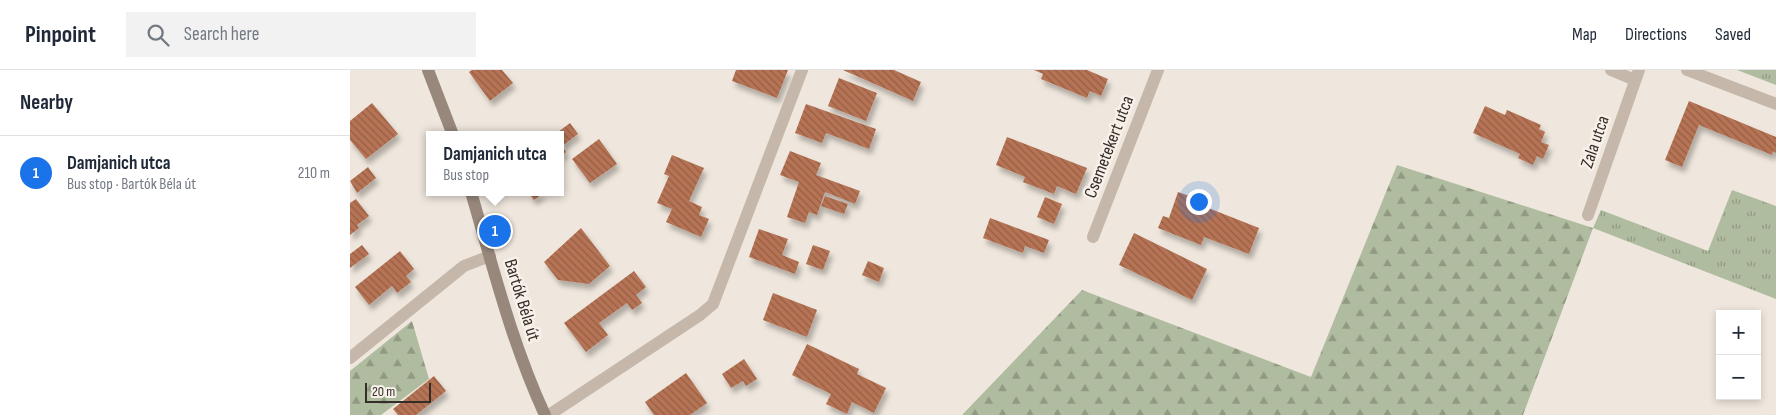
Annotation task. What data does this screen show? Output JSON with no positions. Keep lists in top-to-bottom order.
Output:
{
  "streets": {
    "street": ["Zala utca", "Csemetekert utca", "Bartók Béla út"]
  },
  "scale_bar": "20 m",
  "page": {
    "header": "Pinpoint",
    "search": "Search here",
    "nav": ["Map", "Directions", "Saved"],
    "heading": "Nearby",
    "popup": ["Damjanich utca", "Bus stop"],
    "list": [
      {
        "mark": "1",
        "name": "Damjanich utca",
        "note": "Bus stop · Bartók Béla út",
        "value": "210 m"
      }
    ],
    "pins": "1",
    "map_buttons": ["+", "−"],
    "scale": "20 m"
  }
}
